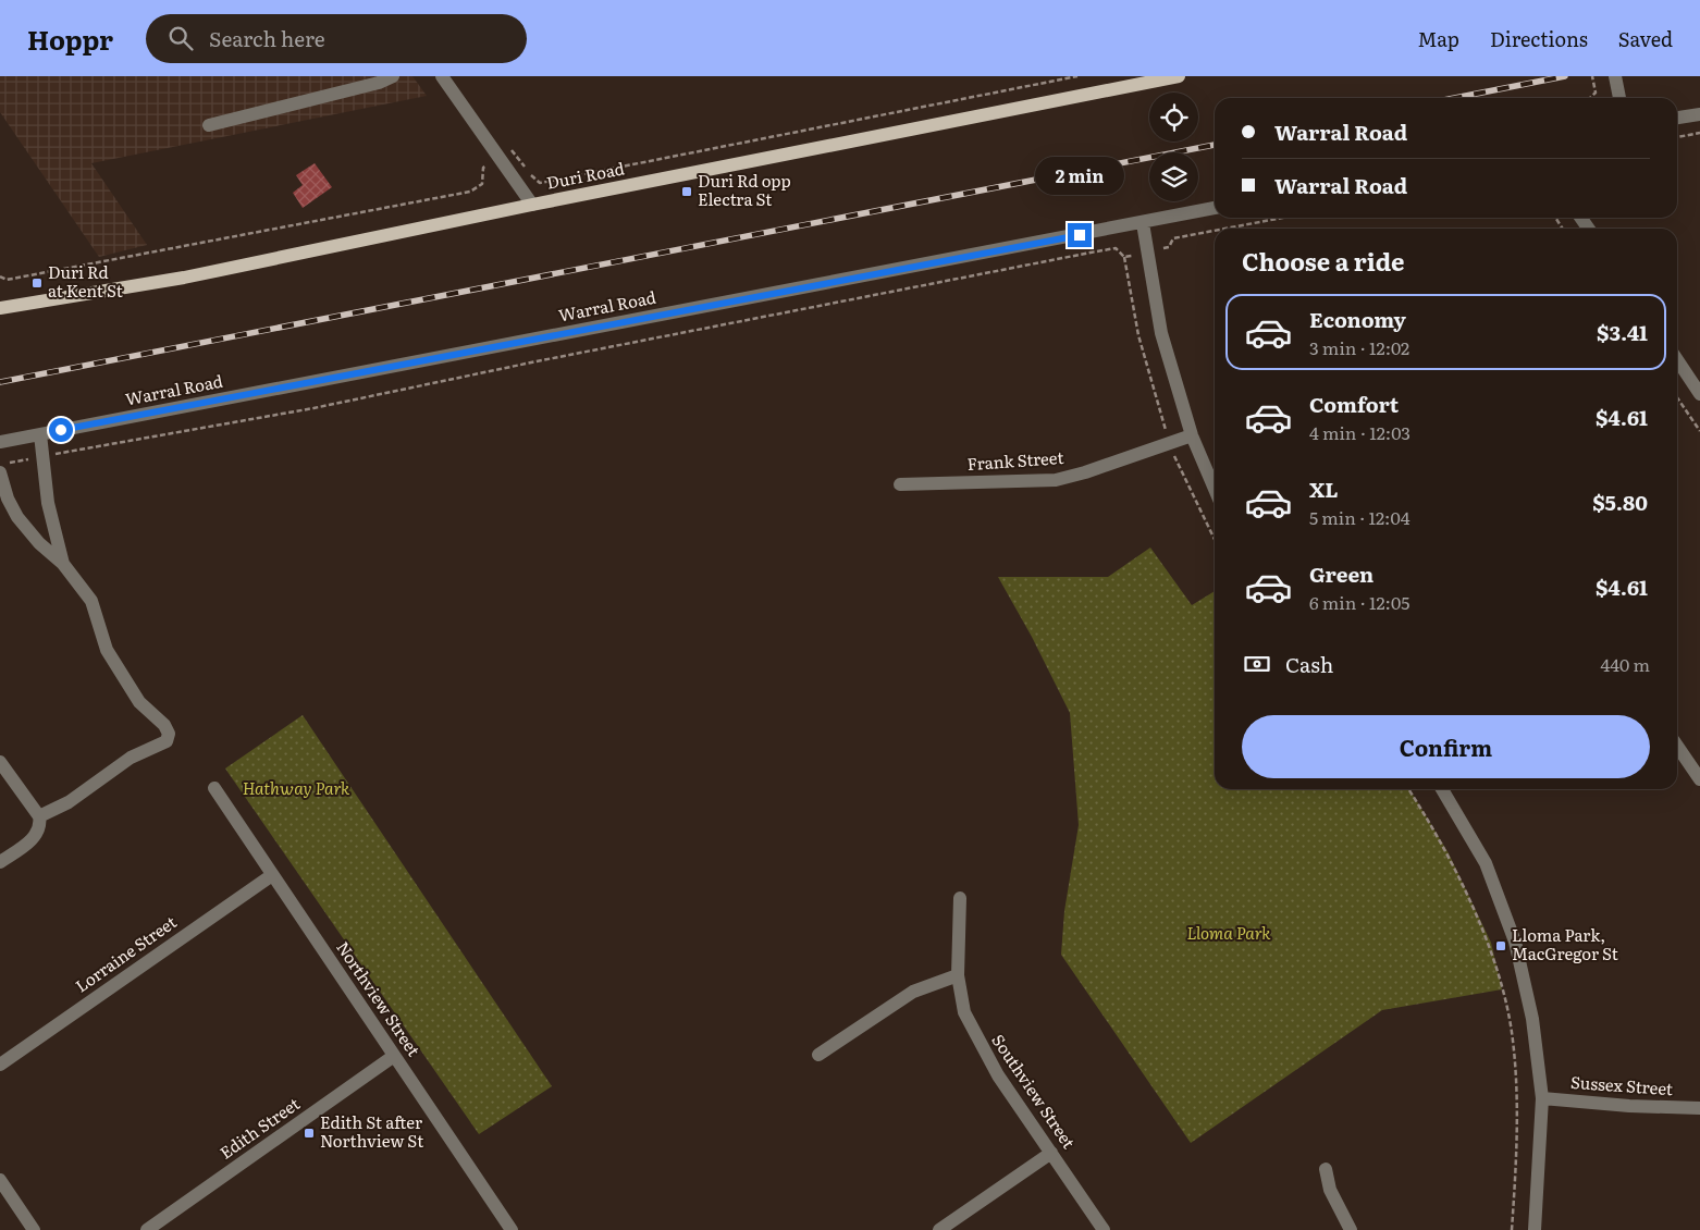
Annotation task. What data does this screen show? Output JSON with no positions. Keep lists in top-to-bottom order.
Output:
{
  "streets": {
    "main road": ["Duri Road"],
    "street": [
      "Warral Road",
      "Frank Street",
      "Lorraine Street",
      "Northview Street",
      "Sussex Street",
      "Southview Street",
      "Edith Street"
    ]
  },
  "crossings": [
    ["Lorraine Street", "Northview Street"],
    ["Northview Street", "Edith Street"]
  ],
  "parks": ["Hathway Park", "Lloma Park"],
  "places": {
    "transit": [
      "Duri Rd opp Electra St",
      "Duri Rd at Kent St",
      "Lloma Park, MacGregor St",
      "Edith St after Northview St"
    ]
  },
  "page": {
    "header": "Hoppr",
    "search": "Search here",
    "nav": ["Map", "Directions", "Saved"],
    "banner": ["Warral Road", "Warral Road"],
    "bubble": "2 min",
    "heading": "Choose a ride",
    "list": [
      {
        "name": "Economy",
        "note": "3 min · 12:02",
        "value": "$3.41"
      },
      {
        "name": "Comfort",
        "note": "4 min · 12:03",
        "value": "$4.61"
      },
      {
        "name": "XL",
        "note": "5 min · 12:04",
        "value": "$5.80"
      },
      {
        "name": "Green",
        "note": "6 min · 12:05",
        "value": "$4.61"
      }
    ],
    "pay": ["Cash", "440 m"],
    "buttons": "Confirm"
  }
}
